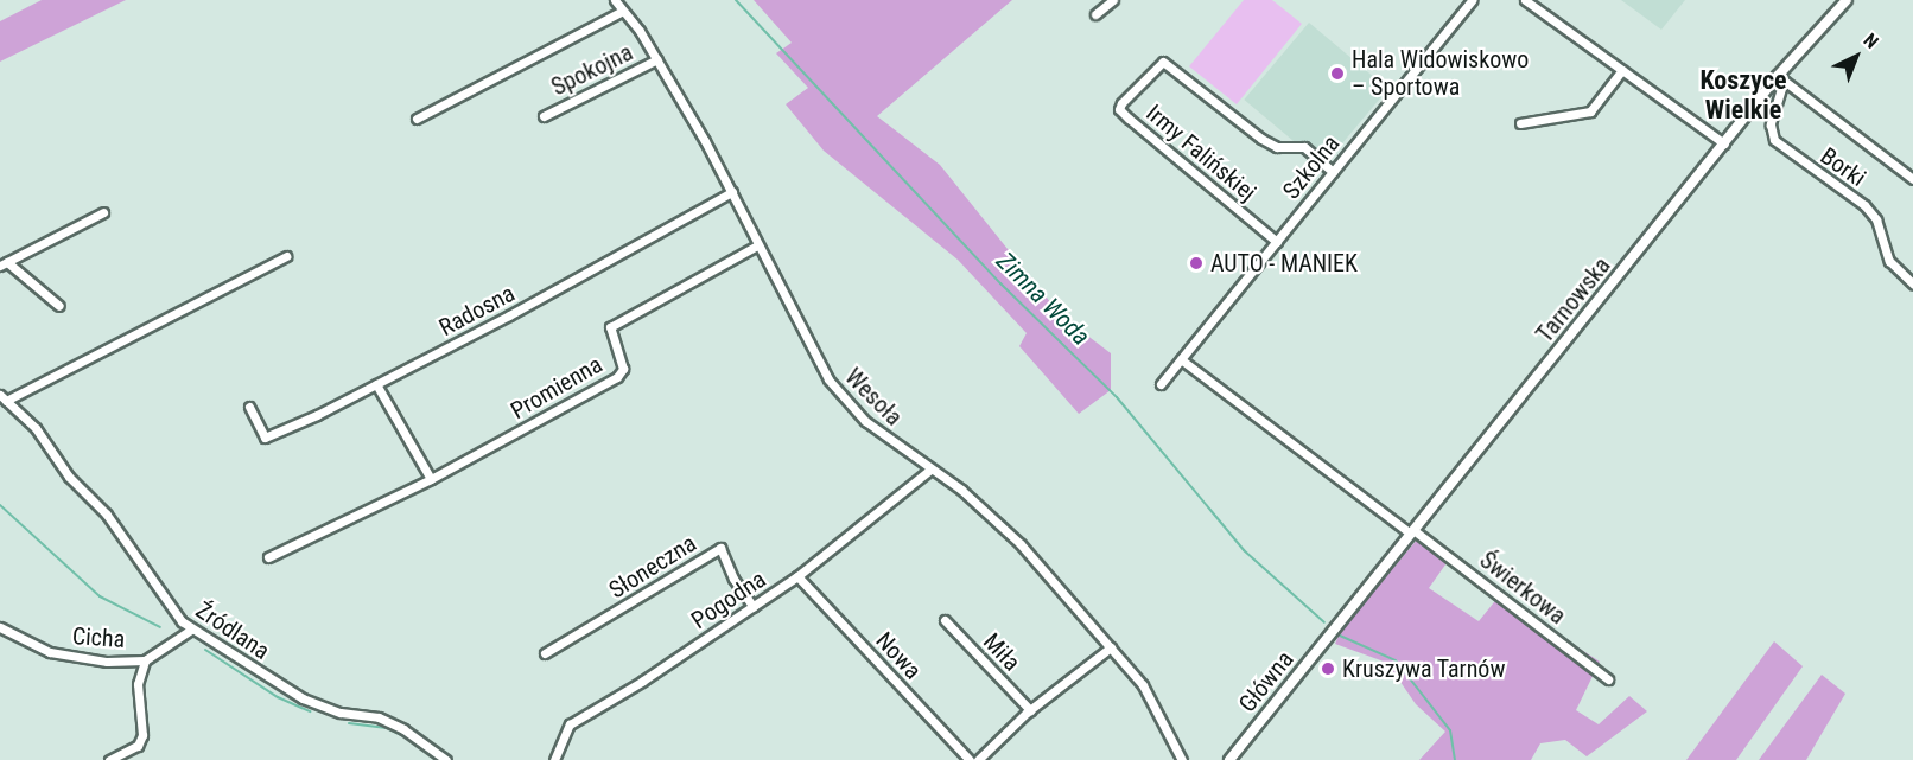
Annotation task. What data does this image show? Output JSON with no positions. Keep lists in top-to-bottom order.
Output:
{
  "streets": {
    "street": [
      "Spokojna",
      "Irmy Falińskiej",
      "Szkolna",
      "Borki",
      "Tarnowska",
      "Radosna",
      "Promienna",
      "Wesoła",
      "Słoneczna",
      "Świerkowa",
      "Pogodna",
      "Źródlana",
      "Cicha",
      "Miła",
      "Nowa",
      "Główna"
    ]
  },
  "crossings": [
    ["Spokojna", "Wesoła"],
    ["Irmy Falińskiej", "Szkolna"],
    ["Borki", "Tarnowska"],
    ["Tarnowska", "Świerkowa"],
    ["Tarnowska", "Główna"],
    ["Radosna", "Wesoła"],
    ["Promienna", "Wesoła"],
    ["Wesoła", "Pogodna"],
    ["Słoneczna", "Pogodna"],
    ["Pogodna", "Nowa"],
    ["Źródlana", "Cicha"]
  ],
  "districts": ["Koszyce Wielkie"],
  "water": ["Zimna Woda"],
  "places": ["Hala Widowiskowo – Sportowa", "AUTO - MANIEK", "Kruszywa Tarnów"],
  "north": "top right"
}
